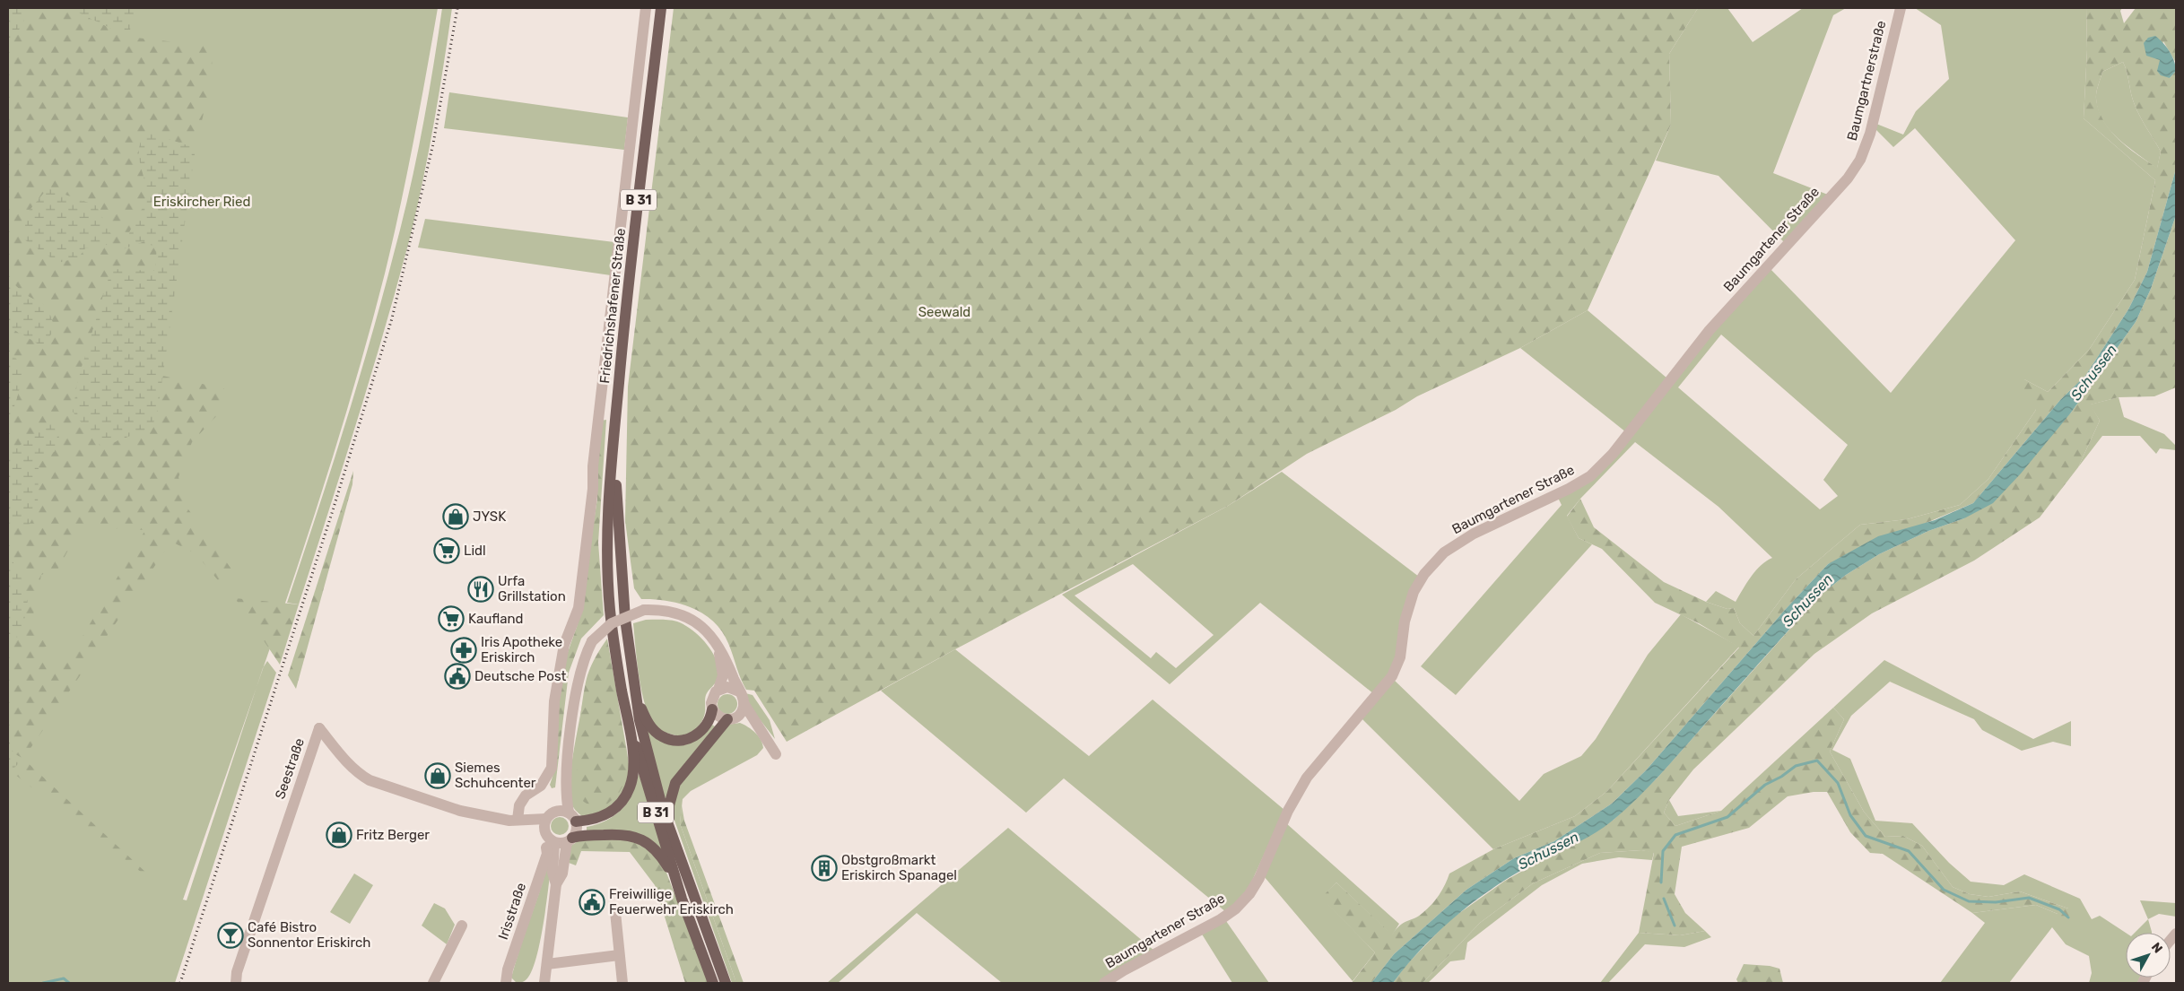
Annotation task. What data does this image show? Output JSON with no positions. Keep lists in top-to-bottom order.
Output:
{
  "streets": {
    "main road": ["B 31", "Friedrichshafener Straße"],
    "street": [
      "Baumgartnerstraße",
      "Baumgartener Straße",
      "Seestraße",
      "Irisstraße"
    ]
  },
  "crossings": [
    ["Baumgartnerstraße", "Baumgartener Straße"],
    ["B 31", "Friedrichshafener Straße"]
  ],
  "water": ["Schussen"],
  "parks": ["Eriskircher Ried", "Seewald"],
  "places": {
    "shop": ["JYSK", "Siemes Schuhcenter", "Fritz Berger"],
    "supermarket": ["Lidl", "Kaufland"],
    "restaurant": ["Urfa Grillstation"],
    "pharmacy": ["Iris Apotheke Eriskirch"],
    "public building": ["Deutsche Post", "Freiwillige Feuerwehr Eriskirch"],
    "building": ["Obstgroßmarkt Eriskirch Spanagel"],
    "bar": ["Café Bistro Sonnentor Eriskirch"]
  },
  "north": "top right"
}
